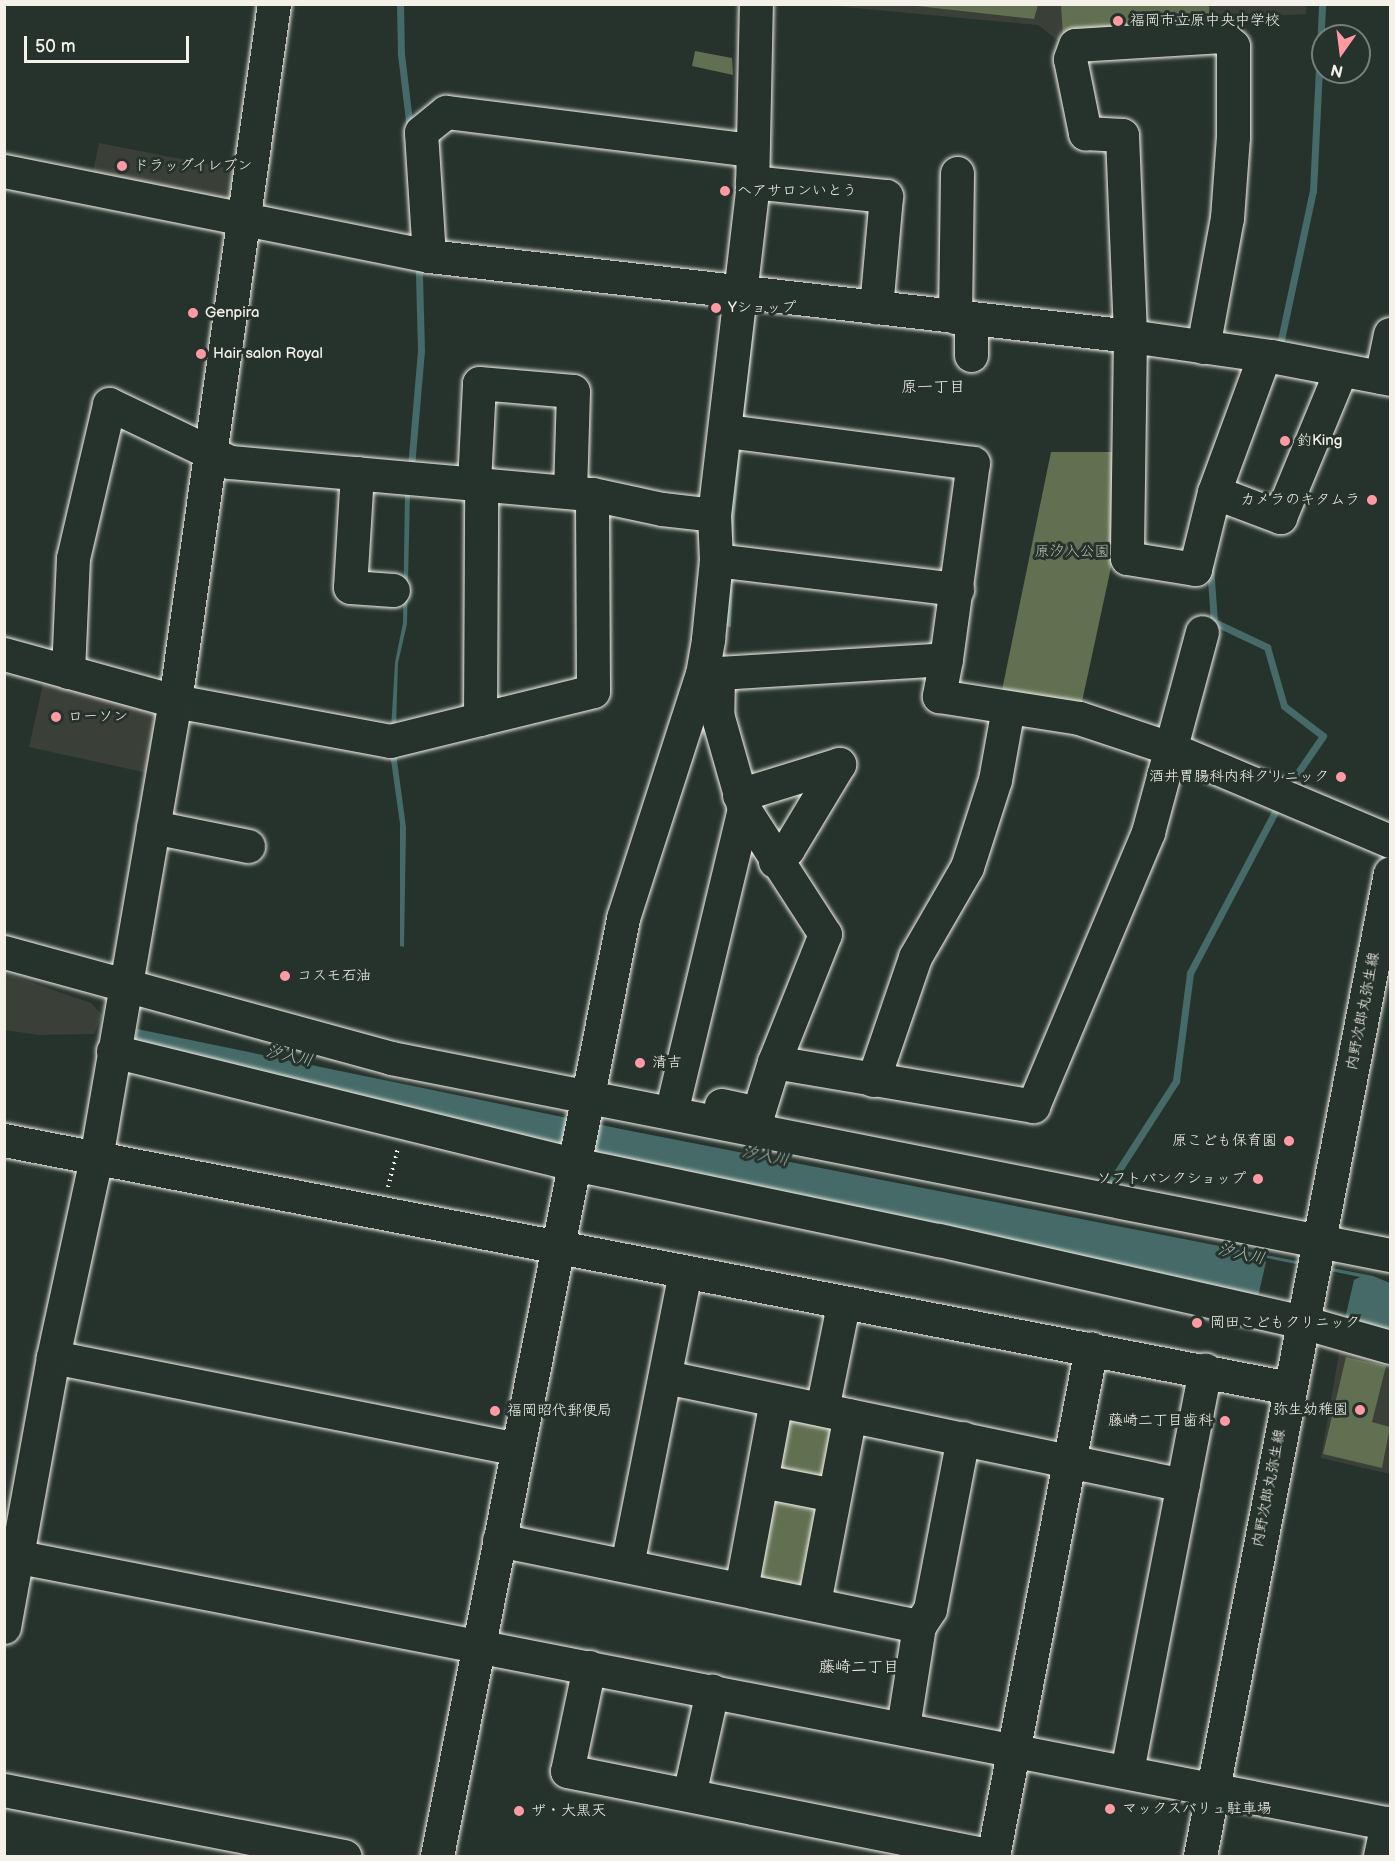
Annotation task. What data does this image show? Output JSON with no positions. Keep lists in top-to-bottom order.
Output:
{
  "streets": {
    "street": ["内野次郎丸弥生線"]
  },
  "districts": ["原一丁目", "藤崎二丁目"],
  "water": ["汐入川"],
  "parks": ["原汐入公園"],
  "places": [
    "福岡市立原中央中学校",
    "ドラッグイレブン",
    "ヘアサロンいとう",
    "Yショップ",
    "Genpira",
    "Hair salon Royal",
    "釣King",
    "カメラのキタムラ",
    "ローソン",
    "酒井胃腸科内科クリニック",
    "コスモ石油",
    "清吉",
    "原こども保育園",
    "ソフトバンクショップ",
    "岡田こどもクリニック",
    "弥生幼稚園",
    "福岡昭代郵便局",
    "藤崎二丁目歯科",
    "マックスバリュ駐車場",
    "ザ・大黒天"
  ],
  "scale_bar": "50 m",
  "north": "bottom"
}
